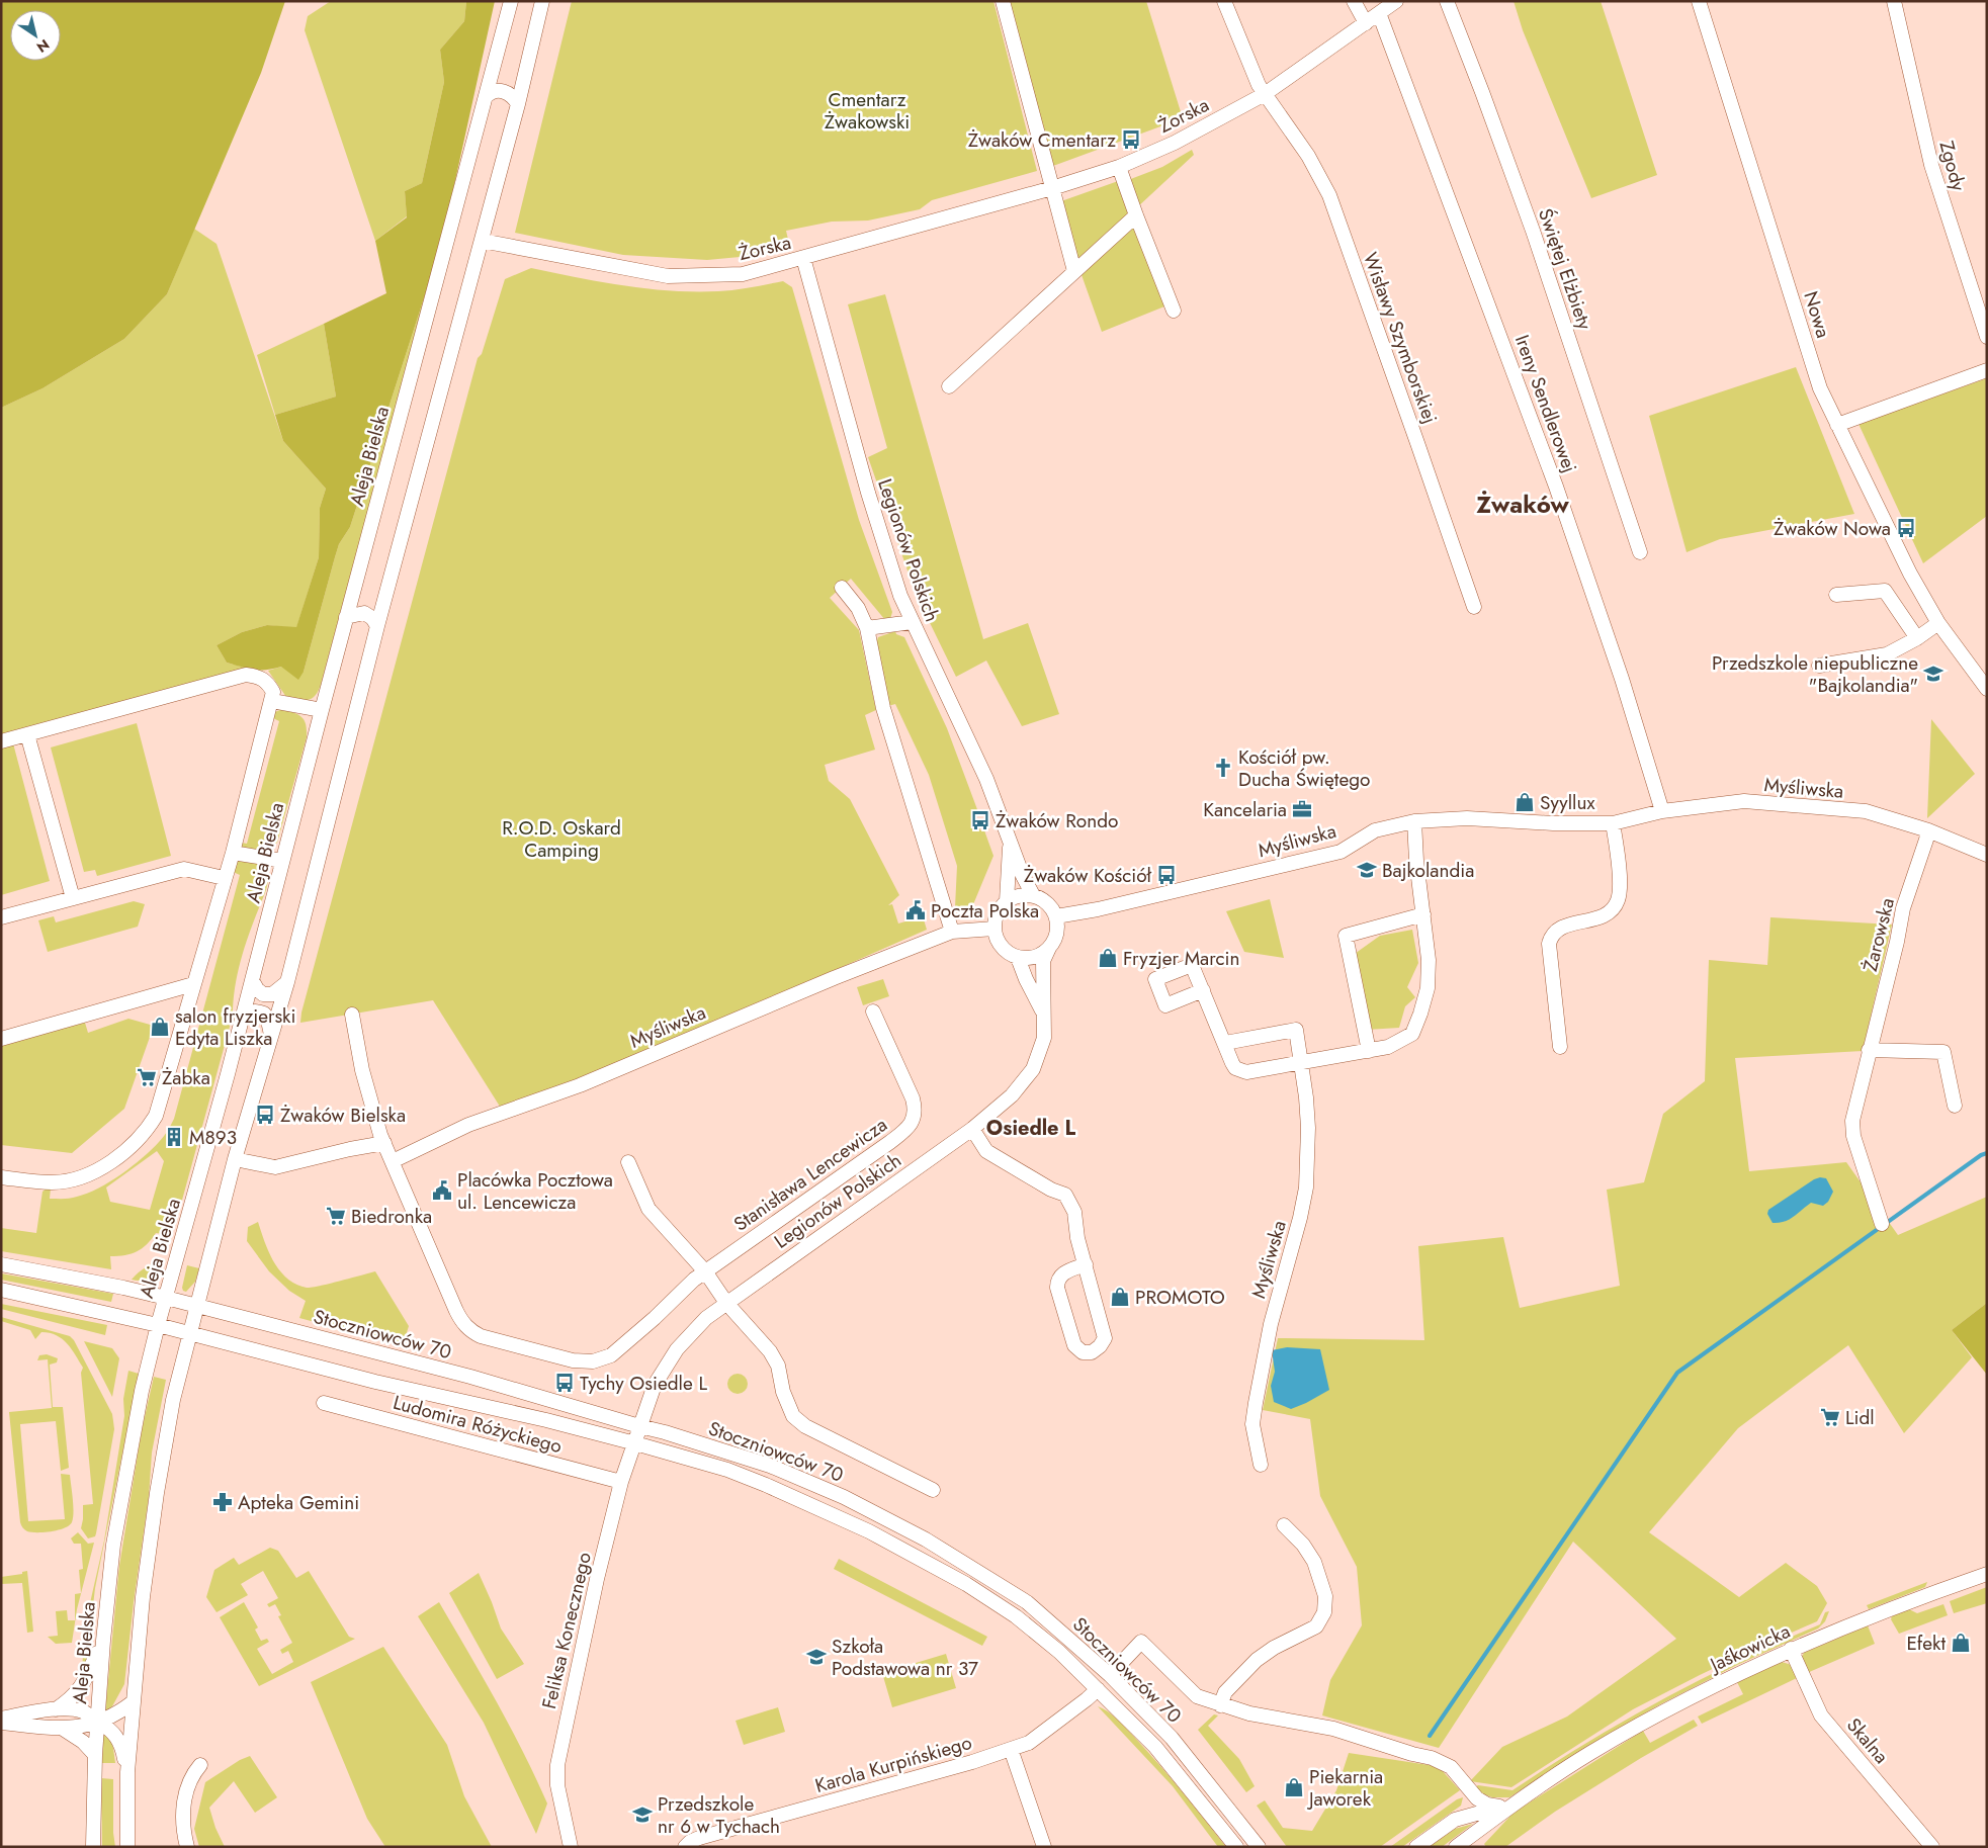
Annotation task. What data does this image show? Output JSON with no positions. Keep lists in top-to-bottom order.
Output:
{
  "streets": {
    "street": [
      "Żorska",
      "Zgody",
      "Świętej Elżbiety",
      "Nowa",
      "Wisławy Szymborskiej",
      "Ireny Sendlerowej",
      "Aleja Bielska",
      "Legionów Polskich",
      "Myśliwska",
      "Żarowska",
      "Stanisława Lencewicza",
      "Stoczniowców 70",
      "Ludomira Różyckiego",
      "Feliksa Konecznego",
      "Jaśkowicka",
      "Skalna",
      "Karola Kurpińskiego"
    ]
  },
  "crossings": [
    ["Żorska", "Wisławy Szymborskiej"],
    ["Żorska", "Ireny Sendlerowej"],
    ["Żorska", "Aleja Bielska"],
    ["Żorska", "Legionów Polskich"],
    ["Ireny Sendlerowej", "Myśliwska"],
    ["Aleja Bielska", "Stoczniowców 70"],
    ["Legionów Polskich", "Myśliwska"],
    ["Legionów Polskich", "Stoczniowców 70"],
    ["Legionów Polskich", "Feliksa Konecznego"],
    ["Myśliwska", "Żarowska"],
    ["Myśliwska", "Stanisława Lencewicza"],
    ["Stoczniowców 70", "Feliksa Konecznego"],
    ["Stoczniowców 70", "Karola Kurpińskiego"],
    ["Ludomira Różyckiego", "Feliksa Konecznego"],
    ["Jaśkowicka", "Skalna"]
  ],
  "districts": ["Żwaków", "Osiedle L"],
  "parks": ["Cmentarz Żwakowski", "R.O.D. Oskard Camping"],
  "places": {
    "bus stop": [
      "Żwaków Cmentarz",
      "Żwaków Nowa",
      "Żwaków Rondo",
      "Żwaków Kościół",
      "Żwaków Bielska",
      "Tychy Osiedle L"
    ],
    "school or university": [
      "Przedszkole niepubliczne \"Bajkolandia\"",
      "Bajkolandia",
      "Szkoła Podstawowa nr 37",
      "Przedszkole nr 6 w Tychach"
    ],
    "church": ["Kościół pw. Ducha Świętego"],
    "shop": [
      "Syyllux",
      "Fryzjer Marcin",
      "salon fryzjerski Edyta Liszka",
      "PROMOTO",
      "Efekt",
      "Piekarnia Jaworek"
    ],
    "office": ["Kancelaria"],
    "public building": ["Poczta Polska", "Placówka Pocztowa ul. Lencewicza"],
    "supermarket": ["Żabka", "Biedronka", "Lidl"],
    "building": ["M893"],
    "pharmacy": ["Apteka Gemini"]
  },
  "north": "bottom right"
}
